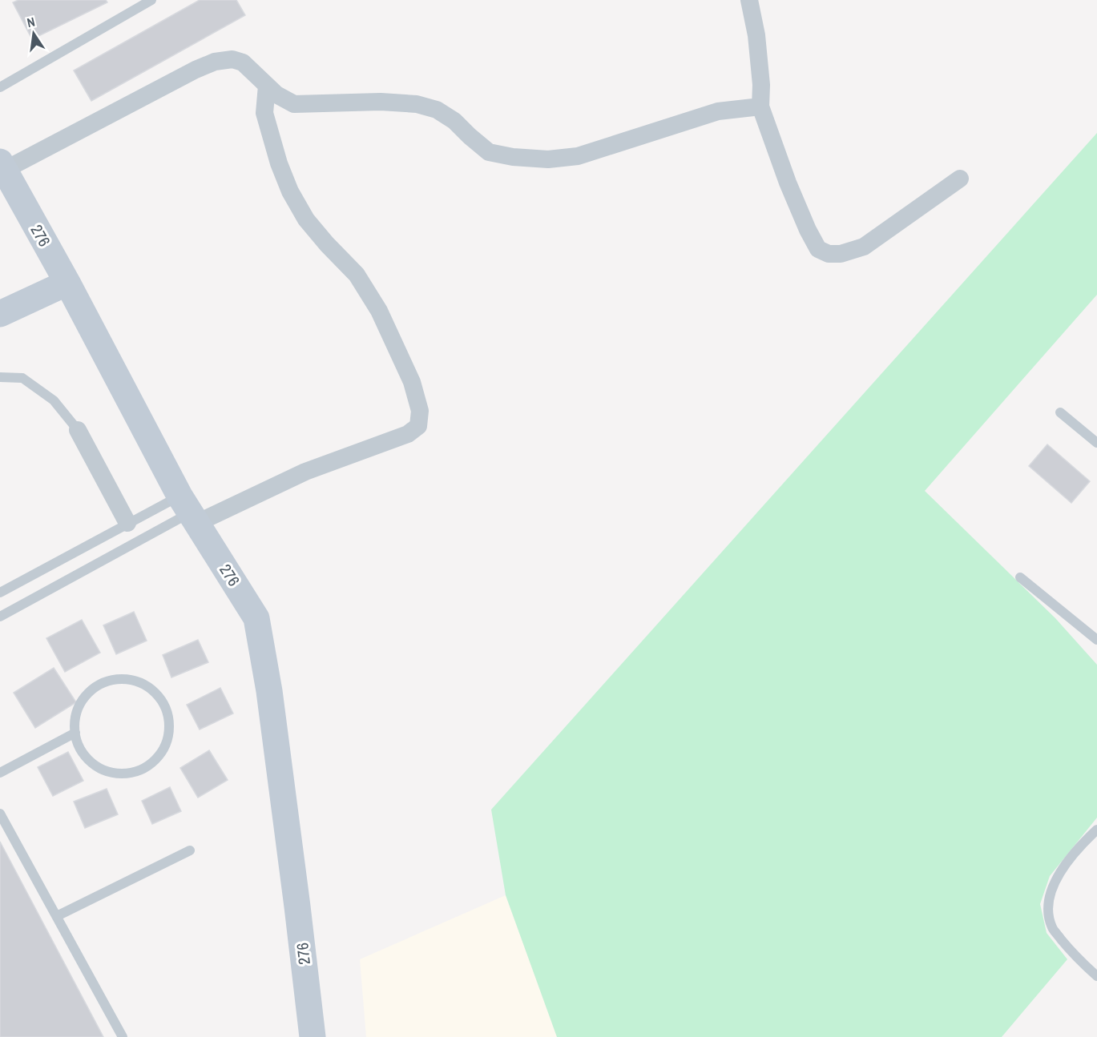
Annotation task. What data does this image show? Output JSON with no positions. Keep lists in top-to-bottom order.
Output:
{
  "streets": {
    "main road": ["276"]
  },
  "north": "top"
}
